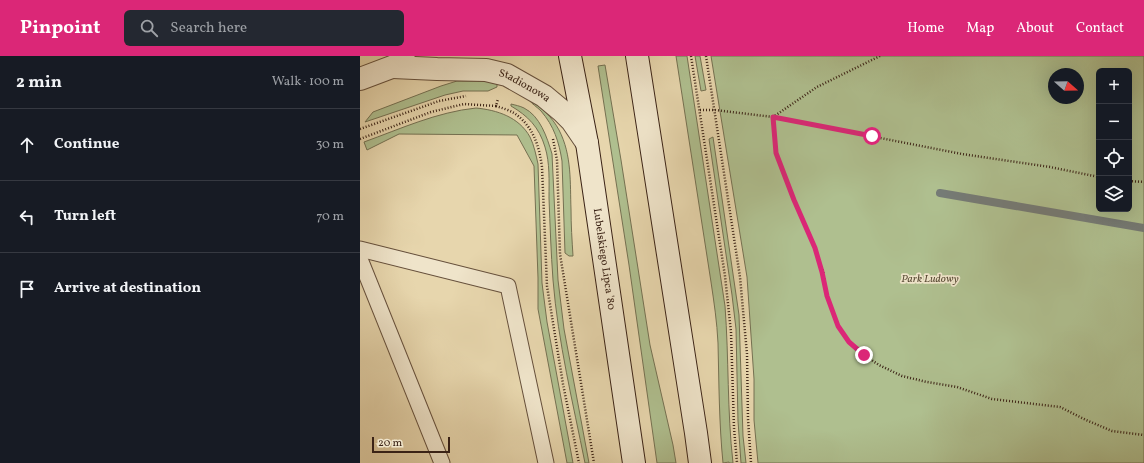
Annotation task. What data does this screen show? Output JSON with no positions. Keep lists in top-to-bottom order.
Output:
{
  "streets": {
    "main road": ["Stadionowa", "Lubelskiego Lipca '80"]
  },
  "crossings": [
    ["Stadionowa", "Lubelskiego Lipca '80"]
  ],
  "parks": ["Park Ludowy"],
  "scale_bar": "20 m",
  "north": "right",
  "page": {
    "header": "Pinpoint",
    "search": "Search here",
    "nav": [
      "Home",
      "Map",
      "About",
      "Contact"
    ],
    "heading": ["2 min", "Walk · 100 m"],
    "map_buttons": ["+", "−"],
    "list": [
      ["Continue", "30 m"],
      ["Turn left", "70 m"],
      "Arrive at destination"
    ],
    "scale": "20 m"
  }
}
